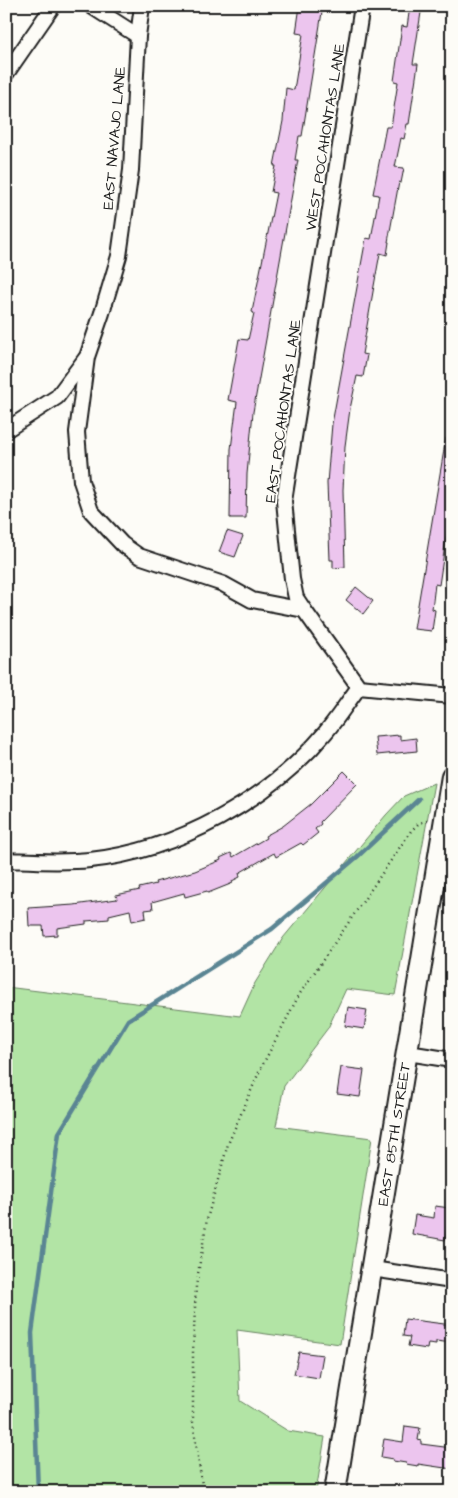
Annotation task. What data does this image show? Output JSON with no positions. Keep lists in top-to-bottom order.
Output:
{
  "streets": {
    "main road": ["EAST 85TH STREET"],
    "street": ["WEST POCAHONTAS LANE", "EAST NAVAJO LANE", "EAST POCAHONTAS LANE"]
  },
  "crossings": [
    ["WEST POCAHONTAS LANE", "EAST POCAHONTAS LANE"],
    ["EAST NAVAJO LANE", "EAST POCAHONTAS LANE"]
  ]
}
